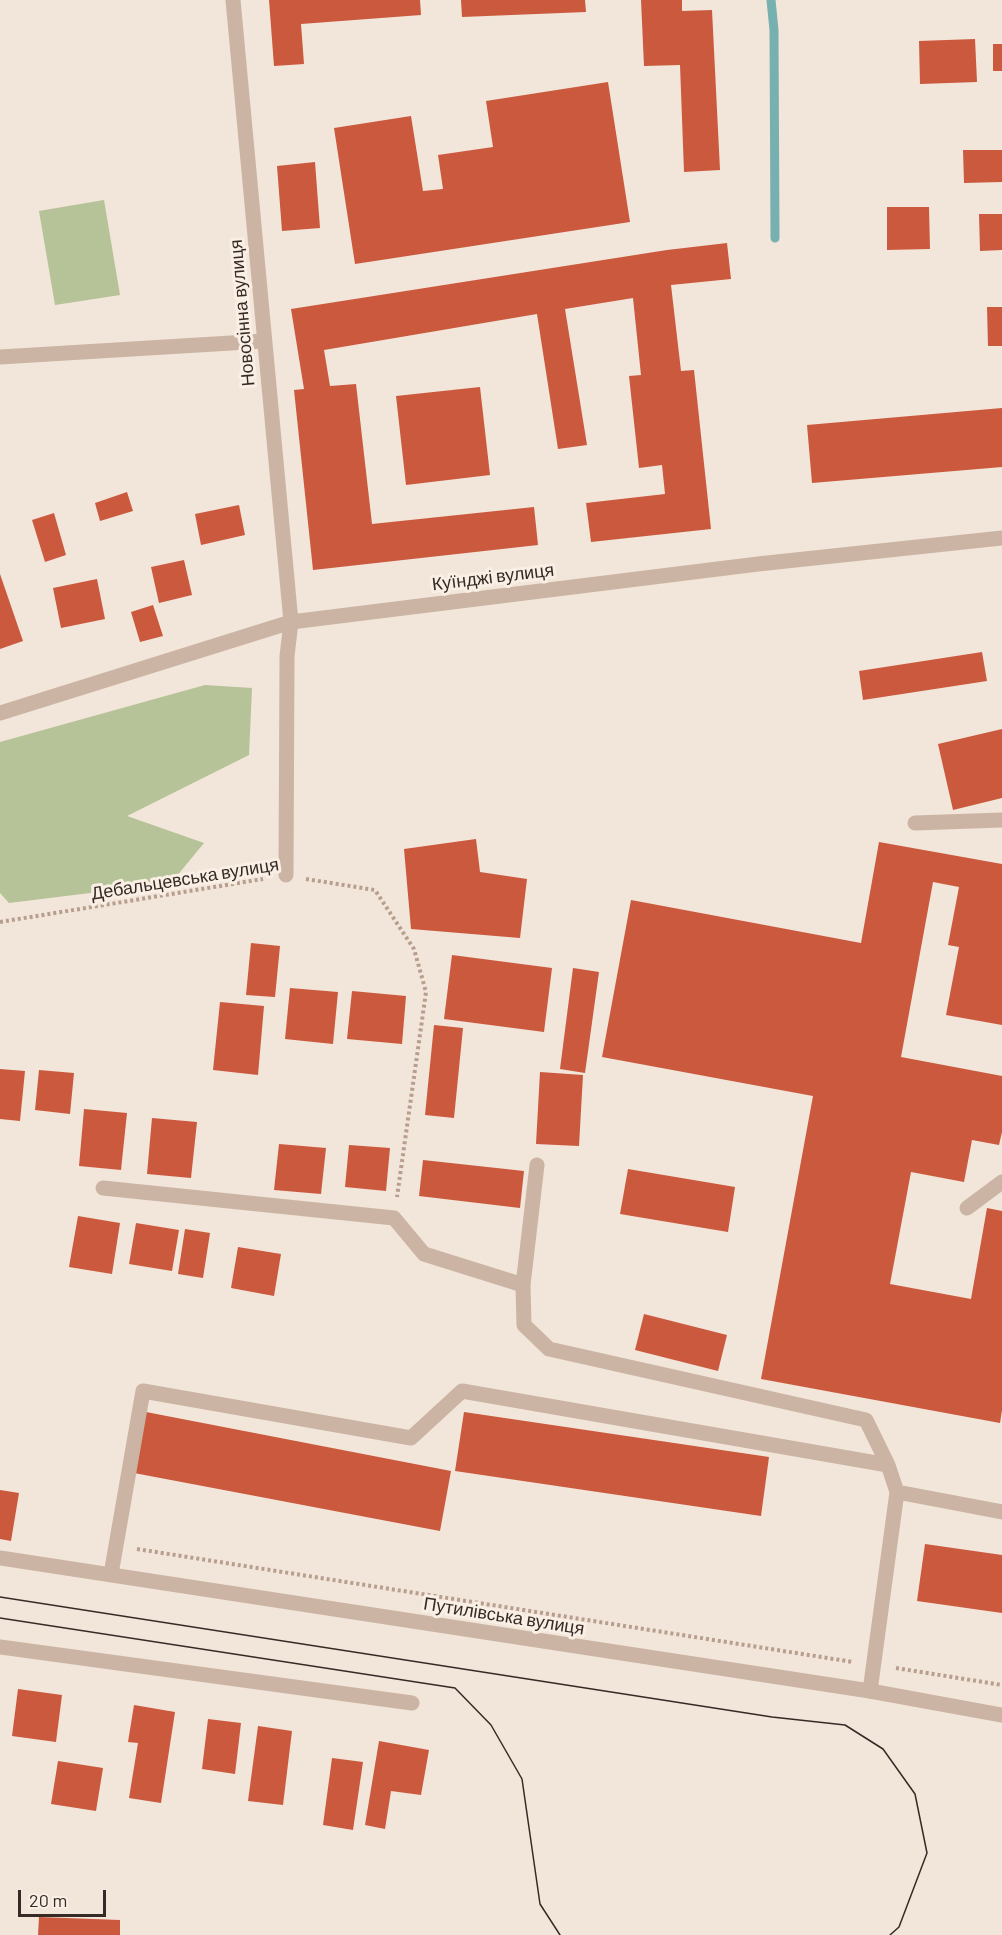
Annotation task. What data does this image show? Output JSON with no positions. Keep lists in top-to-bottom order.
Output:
{
  "streets": {
    "street": ["Новосінна вулиця", "Куїнджі вулиця", "Путилівська вулиця"],
    "path": ["Дебальцевська вулиця"]
  },
  "crossings": [
    ["Новосінна вулиця", "Куїнджі вулиця"],
    ["Новосінна вулиця", "Дебальцевська вулиця"]
  ],
  "scale_bar": "20 m"
}
